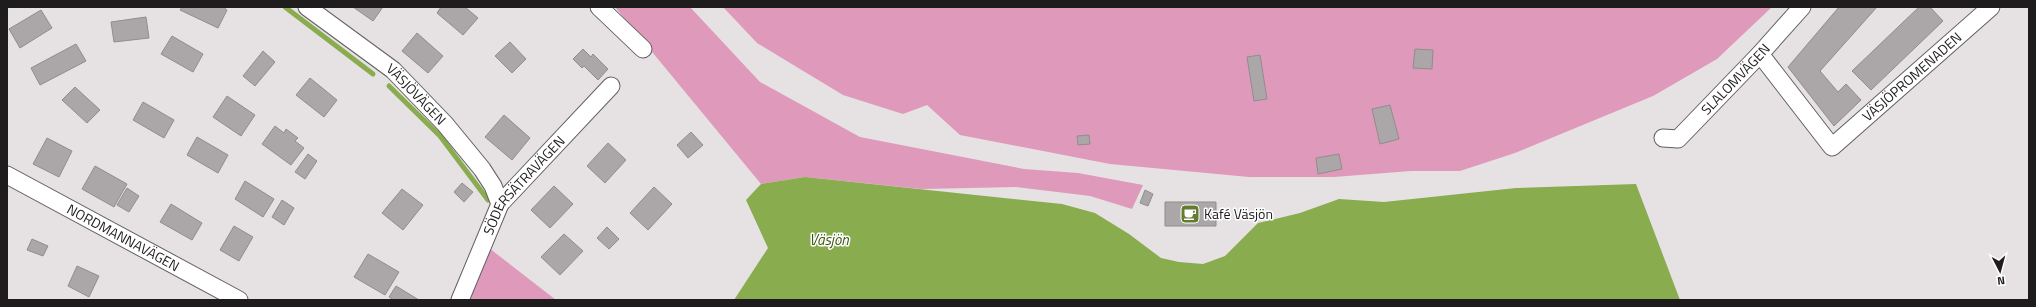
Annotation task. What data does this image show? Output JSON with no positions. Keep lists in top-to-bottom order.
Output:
{
  "streets": {
    "street": [
      "VÄSJÖPROMENADEN",
      "SLALOMVÄGEN",
      "VÄSJÖVÄGEN",
      "SÖDERSÄTRAVÄGEN",
      "NORDMANNAVÄGEN"
    ]
  },
  "crossings": [
    ["VÄSJÖPROMENADEN", "SLALOMVÄGEN"],
    ["VÄSJÖVÄGEN", "SÖDERSÄTRAVÄGEN"]
  ],
  "water": ["Väsjön"],
  "places": {
    "cafe": ["Kafé Väsjön"]
  },
  "north": "bottom"
}
